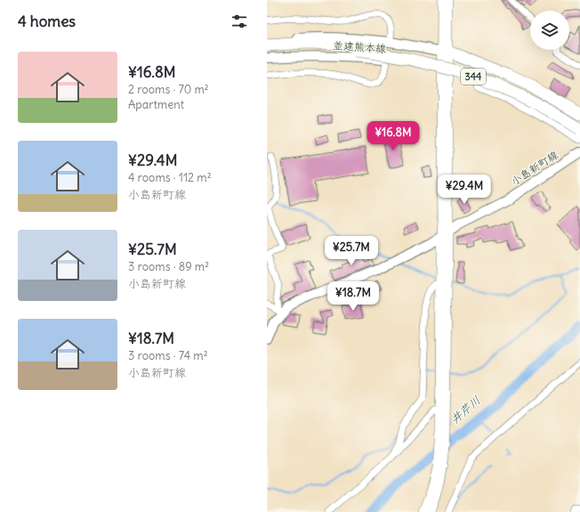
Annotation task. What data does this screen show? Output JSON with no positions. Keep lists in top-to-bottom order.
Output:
{
  "streets": {
    "highway": ["344"],
    "main road": ["並建熊本線", "小島新町線"]
  },
  "water": ["井芹川"],
  "page": {
    "heading": "4 homes",
    "list": [
      {
        "name": "¥16.8M",
        "note": "2 rooms · 70 m² · Apartment"
      },
      {
        "name": "¥29.4M",
        "note": "4 rooms · 112 m² · 小島新町線"
      },
      {
        "name": "¥25.7M",
        "note": "3 rooms · 89 m² · 小島新町線"
      },
      {
        "name": "¥18.7M",
        "note": "3 rooms · 74 m² · 小島新町線"
      }
    ],
    "price": [
      "¥16.8M",
      "¥29.4M",
      "¥25.7M",
      "¥18.7M"
    ]
  }
}
